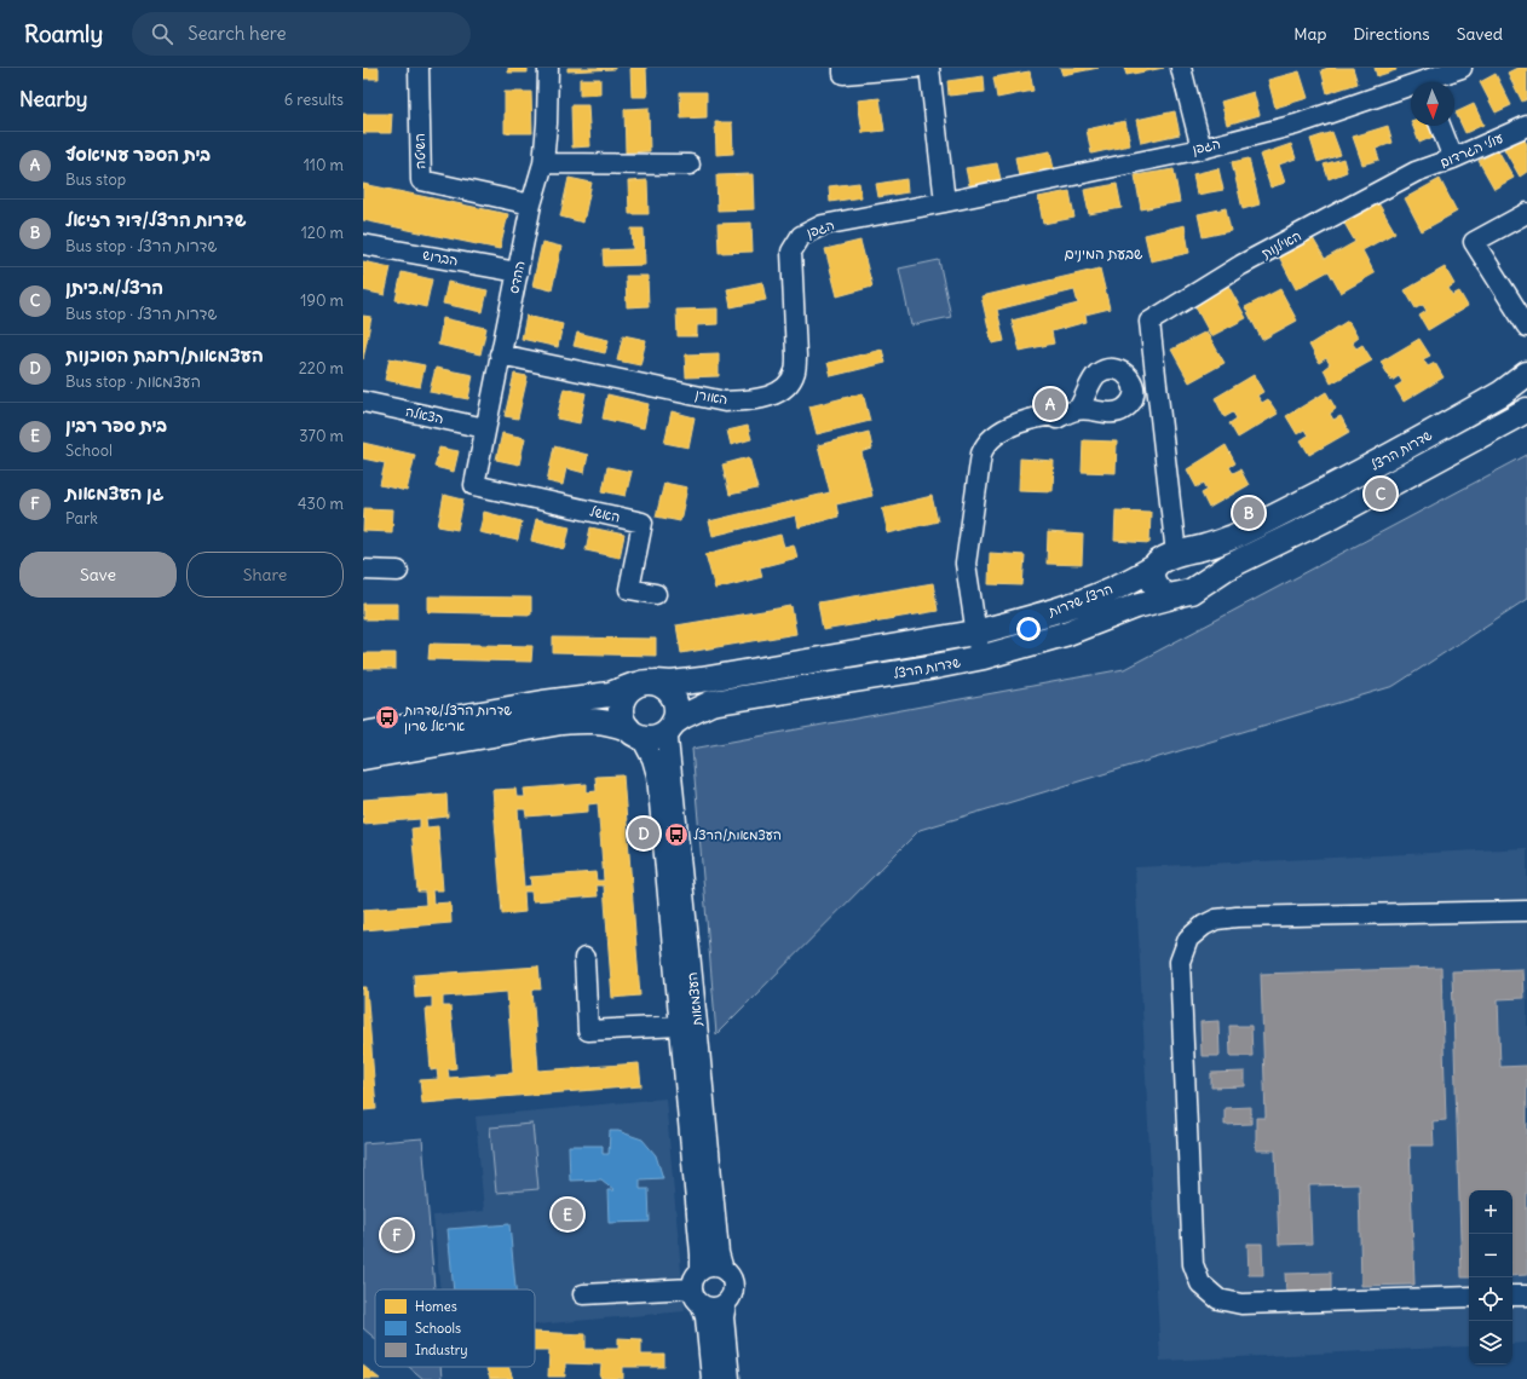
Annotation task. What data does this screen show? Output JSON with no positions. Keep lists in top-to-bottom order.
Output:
{
  "streets": {
    "main road": ["שדרות הרצל", "הרצל שדרות"],
    "street": [
      "הגפן",
      "עולי הגרדום",
      "השיטה",
      "האילנות",
      "הברוש",
      "ההדס",
      "האורן",
      "הצאלה",
      "האשל",
      "העצמאות"
    ]
  },
  "crossings": [
    ["הגפן", "האורן"],
    ["עולי הגרדום", "האילנות"],
    ["השיטה", "ההדס"],
    ["האילנות", "שדרות הרצל"],
    ["האילנות", "הרצל שדרות"],
    ["הברוש", "ההדס"],
    ["ההדס", "האורן"],
    ["ההדס", "הצאלה"],
    ["ההדס", "האשל"],
    ["שדרות הרצל", "הרצל שדרות"],
    ["שדרות הרצל", "העצמאות"]
  ],
  "districts": ["שבעת המינים"],
  "places": {
    "bus stop": ["שדרות הרצל/שדרות אריאל שרון", "העצמאות/הרצל"]
  },
  "legend": ["Homes", "Schools", "Industry"],
  "north": "bottom",
  "page": {
    "header": "Roamly",
    "search": "Search here",
    "nav": ["Map", "Directions", "Saved"],
    "heading": ["Nearby", "6 results"],
    "list": [
      {
        "mark": "A",
        "name": "בית הספר עמיאסף",
        "note": "Bus stop",
        "value": "110 m"
      },
      {
        "mark": "B",
        "name": "שדרות הרצל/דוד רזיאל",
        "note": "Bus stop · שדרות הרצל",
        "value": "120 m"
      },
      {
        "mark": "C",
        "name": "הרצל/מ.כיתן",
        "note": "Bus stop · שדרות הרצל",
        "value": "190 m"
      },
      {
        "mark": "D",
        "name": "העצמאות/רחבת הסוכנות",
        "note": "Bus stop · העצמאות",
        "value": "220 m"
      },
      {
        "mark": "E",
        "name": "בית ספר רבין",
        "note": "School",
        "value": "370 m"
      },
      {
        "mark": "F",
        "name": "גן העצמאות",
        "note": "Park",
        "value": "430 m"
      }
    ],
    "pins": [
      "A",
      "C",
      "B",
      "D",
      "E",
      "F"
    ],
    "buttons": ["Save", "Share"],
    "map_buttons": ["+", "−"]
  }
}
